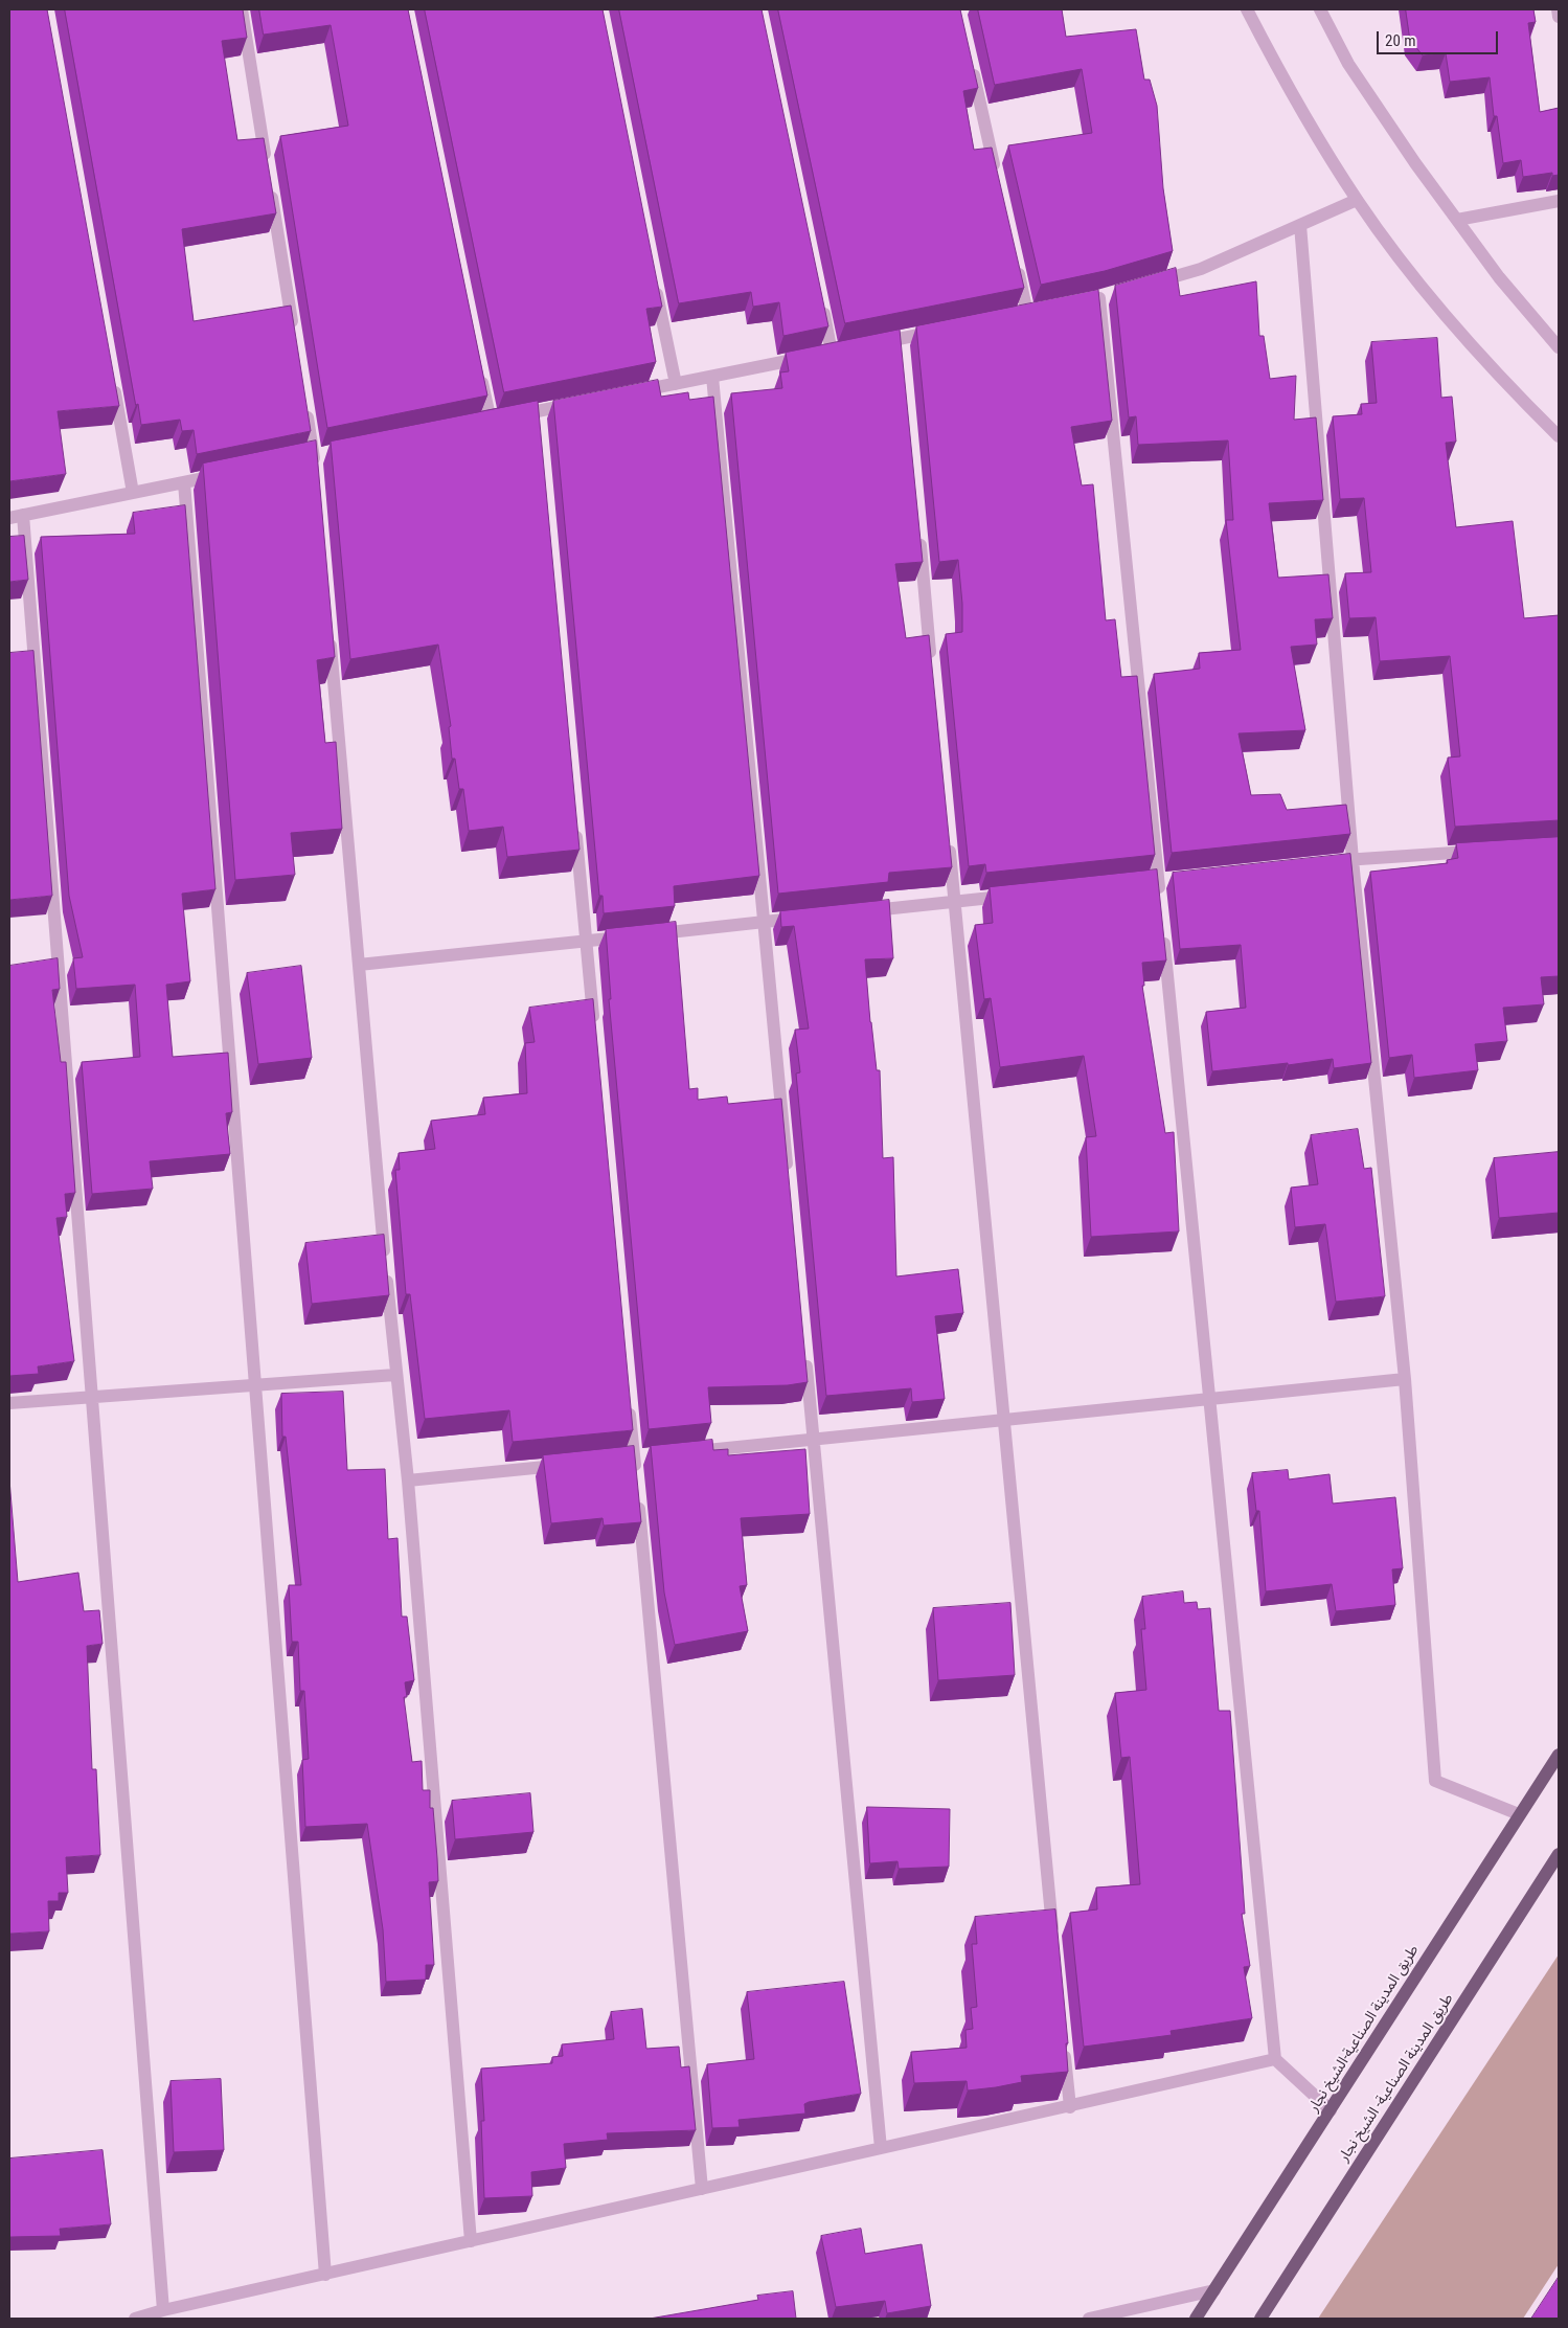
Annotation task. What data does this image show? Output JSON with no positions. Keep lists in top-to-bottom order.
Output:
{
  "streets": {
    "main road": ["طريق المدينة الصناعية-الشيخ نجار", "طريق المدينة الصناعية- الشيخ نجار"]
  },
  "scale_bar": "20 m"
}
